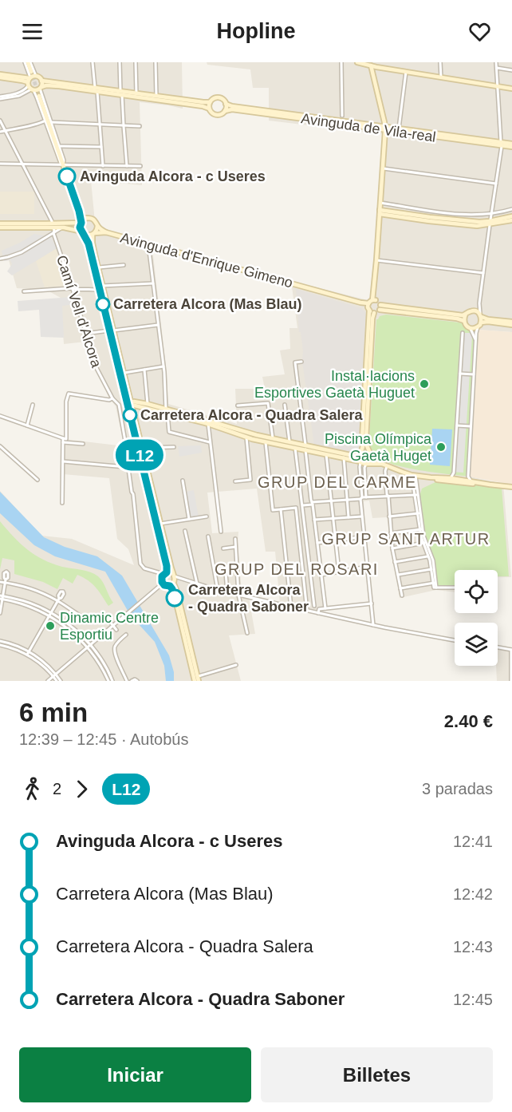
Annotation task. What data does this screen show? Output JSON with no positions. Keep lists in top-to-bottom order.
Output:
{
  "streets": {
    "main road": ["Avinguda de Vila-real", "Avinguda d'Enrique Gimeno"],
    "street": ["Camí Vell d'Alcora"]
  },
  "districts": ["GRUP DEL CARME", "GRUP SANT ARTUR", "GRUP DEL ROSARI"],
  "places": [
    "Avinguda Alcora - c Useres",
    "Carretera Alcora (Mas Blau)",
    "Instal·lacions Esportives Gaetà Huguet",
    "Carretera Alcora - Quadra Salera",
    "Piscina Olímpica Gaetà Huget",
    "Carretera Alcora - Quadra Saboner",
    "Dinamic Centre Esportiu"
  ],
  "lines": ["bus line L12"],
  "page": {
    "header": "Hopline",
    "on_map": "L12",
    "heading": ["6 min", "12:39 – 12:45 · Autobús", "2.40 €"],
    "legs": ["2", "L12", "3 paradas"],
    "list": [
      {
        "name": "Avinguda Alcora - c Useres",
        "value": "12:41"
      },
      {
        "name": "Carretera Alcora (Mas Blau)",
        "value": "12:42"
      },
      {
        "name": "Carretera Alcora - Quadra Salera",
        "value": "12:43"
      },
      {
        "name": "Carretera Alcora - Quadra Saboner",
        "value": "12:45"
      }
    ],
    "buttons": ["Iniciar", "Billetes"]
  }
}
